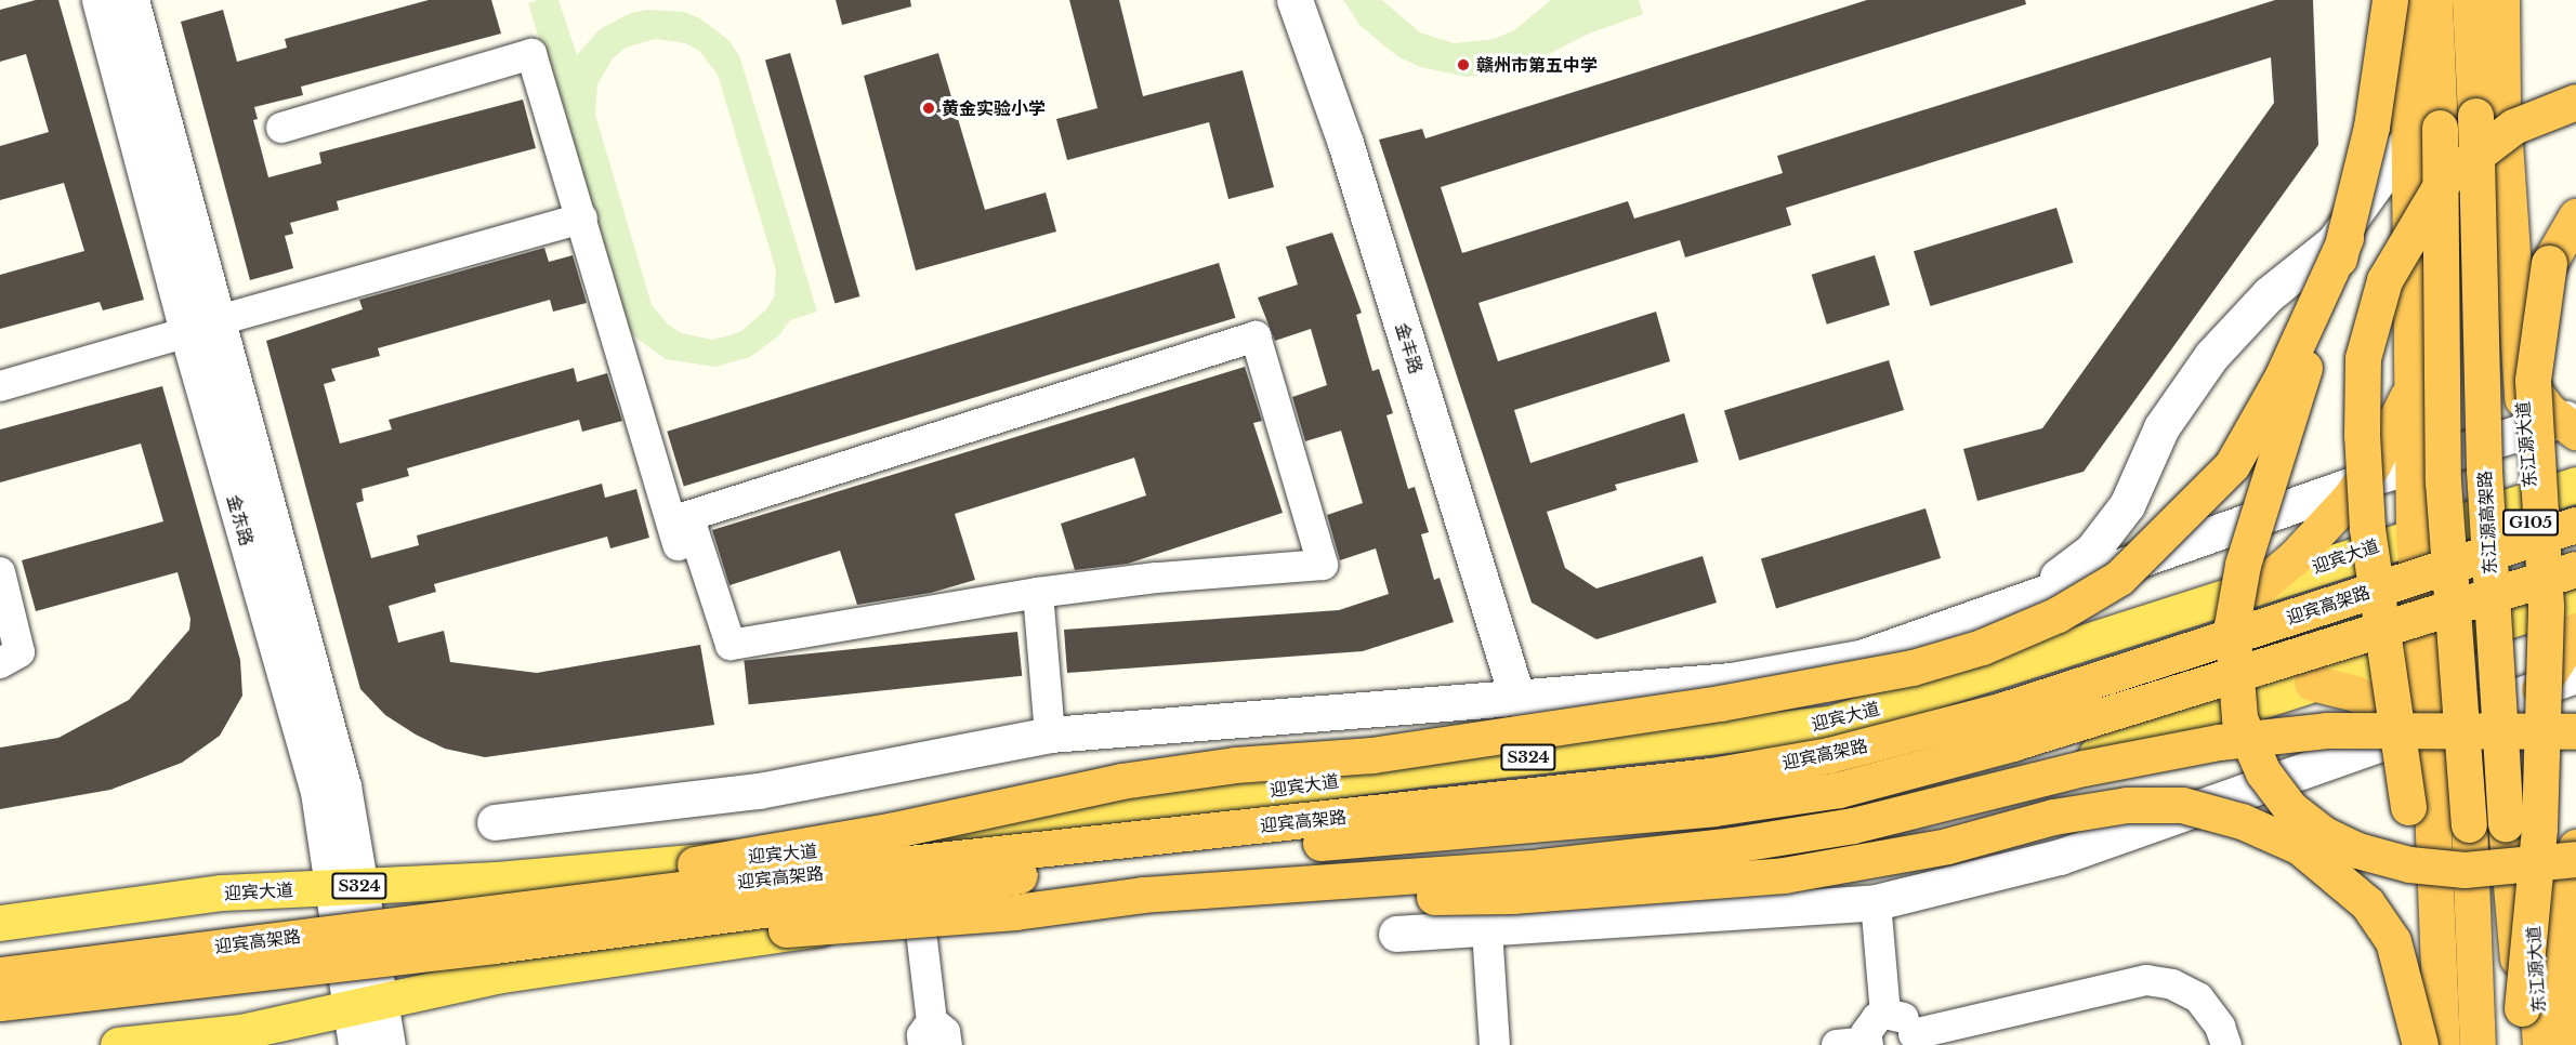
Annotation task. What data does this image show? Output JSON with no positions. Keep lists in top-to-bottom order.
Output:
{
  "streets": {
    "highway": [
      "东江源大道",
      "东江源高架路",
      "G105",
      "迎宾高架路"
    ],
    "main road": ["迎宾大道", "S324"],
    "street": ["金丰路", "金东路"]
  },
  "crossings": [
    ["东江源大道", "迎宾大道"],
    ["金东路", "迎宾大道"]
  ],
  "places": ["赣州市第五中学", "黄金实验小学"]
}
